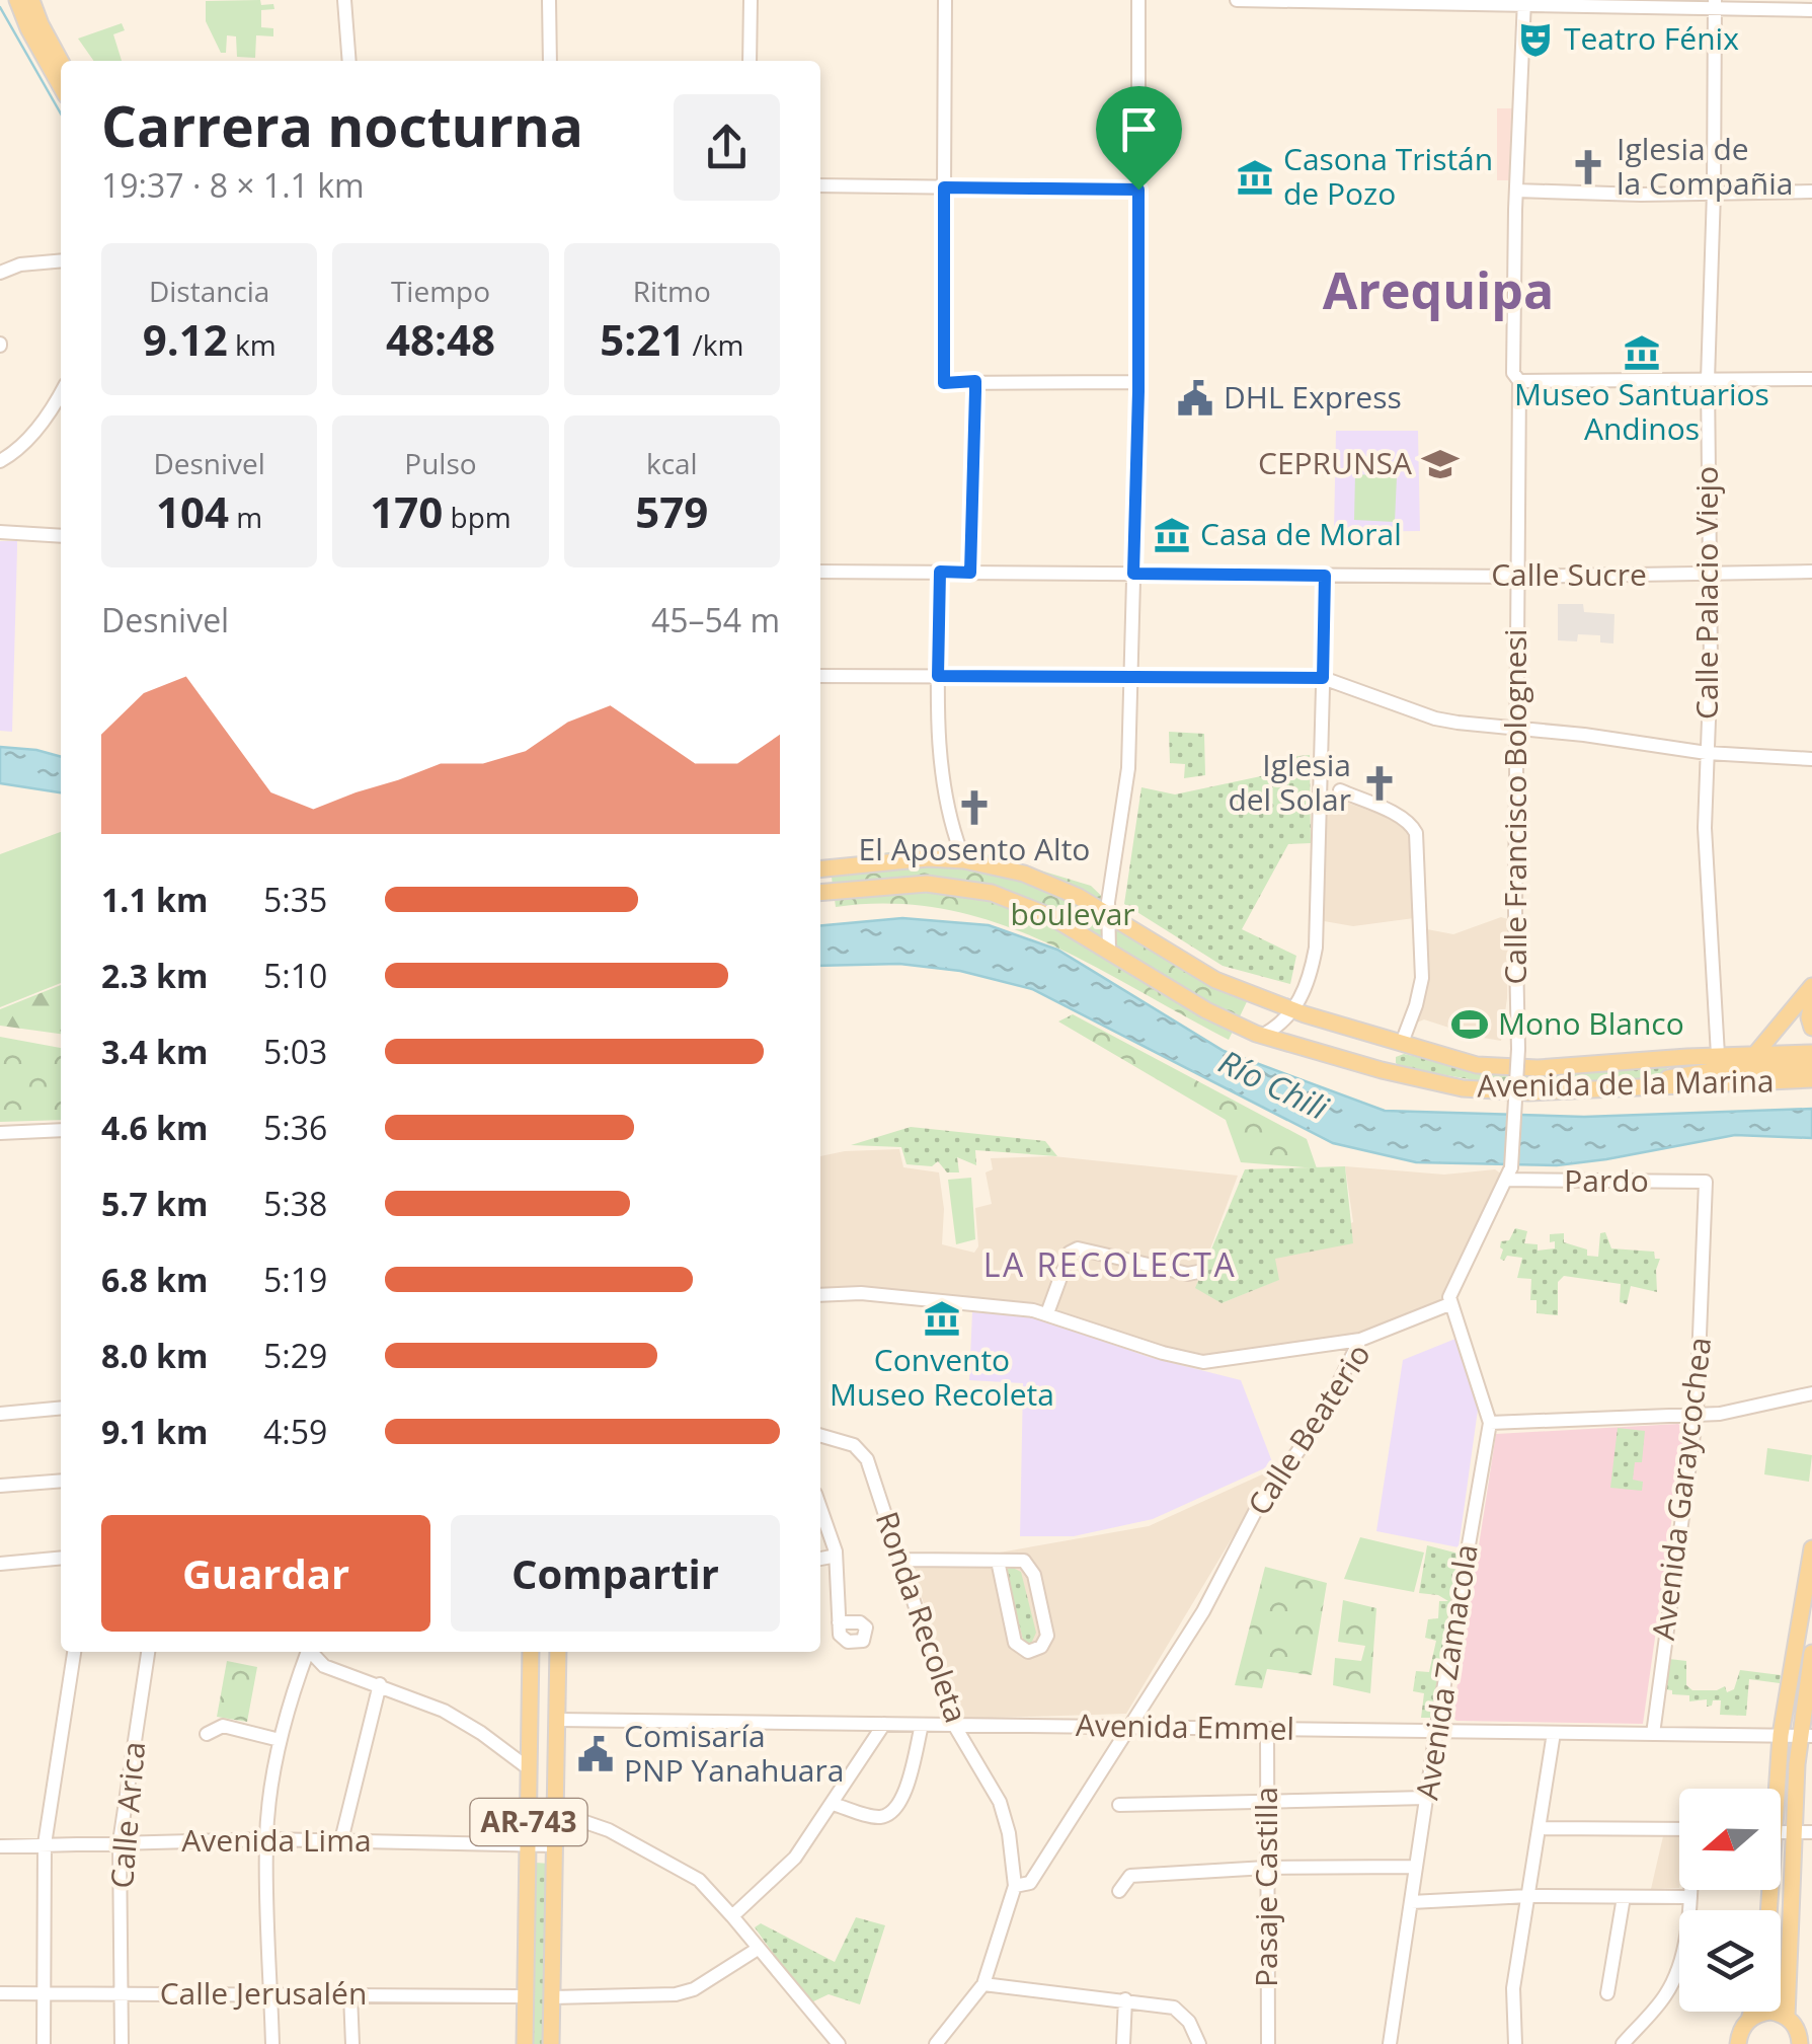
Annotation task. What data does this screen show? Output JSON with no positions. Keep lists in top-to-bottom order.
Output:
{
  "streets": {
    "main road": ["Avenida de la Marina", "AR-743"],
    "street": [
      "Calle Sucre",
      "Calle Palacio Viejo",
      "Calle Francisco Bolognesi",
      "Pardo",
      "Calle Beaterio",
      "Avenida Garaycochea",
      "Ronda Recoleta",
      "Avenida Zamacola",
      "Avenida Emmel",
      "Calle Arica",
      "Avenida Lima",
      "Pasaje Castilla",
      "Calle Jerusalén"
    ]
  },
  "crossings": [
    ["Calle Sucre", "Calle Palacio Viejo"],
    ["Calle Sucre", "Calle Francisco Bolognesi"],
    ["Calle Palacio Viejo", "Avenida de la Marina"],
    ["Calle Francisco Bolognesi", "Pardo"],
    ["Pardo", "Avenida Garaycochea"],
    ["Calle Beaterio", "Ronda Recoleta"],
    ["Calle Beaterio", "Avenida Zamacola"],
    ["Calle Beaterio", "Avenida Emmel"],
    ["Avenida Garaycochea", "Avenida Emmel"],
    ["Ronda Recoleta", "Avenida Emmel"],
    ["Avenida Zamacola", "Avenida Emmel"],
    ["Avenida Emmel", "AR-743"],
    ["Avenida Emmel", "Pasaje Castilla"],
    ["Calle Arica", "Avenida Lima"],
    ["Calle Arica", "Calle Jerusalén"],
    ["AR-743", "Avenida Lima"],
    ["AR-743", "Calle Jerusalén"]
  ],
  "districts": ["Arequipa", "LA RECOLECTA"],
  "water": ["Río Chili"],
  "parks": ["boulevar"],
  "places": {
    "theatre": ["Teatro Fénix"],
    "church": ["Iglesia de la Compañia", "Iglesia del Solar", "El Aposento Alto"],
    "museum": [
      "Casona Tristán de Pozo",
      "Museo Santuarios Andinos",
      "Casa de Moral",
      "Convento Museo Recoleta"
    ],
    "public building": ["DHL Express", "Comisaría PNP Yanahuara"],
    "school or university": ["CEPRUNSA"],
    "sports": ["Mono Blanco"]
  },
  "north": "left",
  "page": {
    "heading": ["Carrera nocturna", "19:37 · 8 × 1.1 km"],
    "stats": [
      ["Distancia", "9.12 km"],
      ["Tiempo", "48:48"],
      ["Ritmo", "5:21 /km"],
      ["Desnivel", "104 m"],
      ["Pulso", "170 bpm"],
      ["kcal", "579"]
    ],
    "chart": ["Desnivel", "45–54 m"],
    "list": [
      {
        "name": "1.1 km",
        "note": "5:35"
      },
      {
        "name": "2.3 km",
        "note": "5:10"
      },
      {
        "name": "3.4 km",
        "note": "5:03"
      },
      {
        "name": "4.6 km",
        "note": "5:36"
      },
      {
        "name": "5.7 km",
        "note": "5:38"
      },
      {
        "name": "6.8 km",
        "note": "5:19"
      },
      {
        "name": "8.0 km",
        "note": "5:29"
      },
      {
        "name": "9.1 km",
        "note": "4:59"
      }
    ],
    "buttons": ["Guardar", "Compartir"]
  }
}
